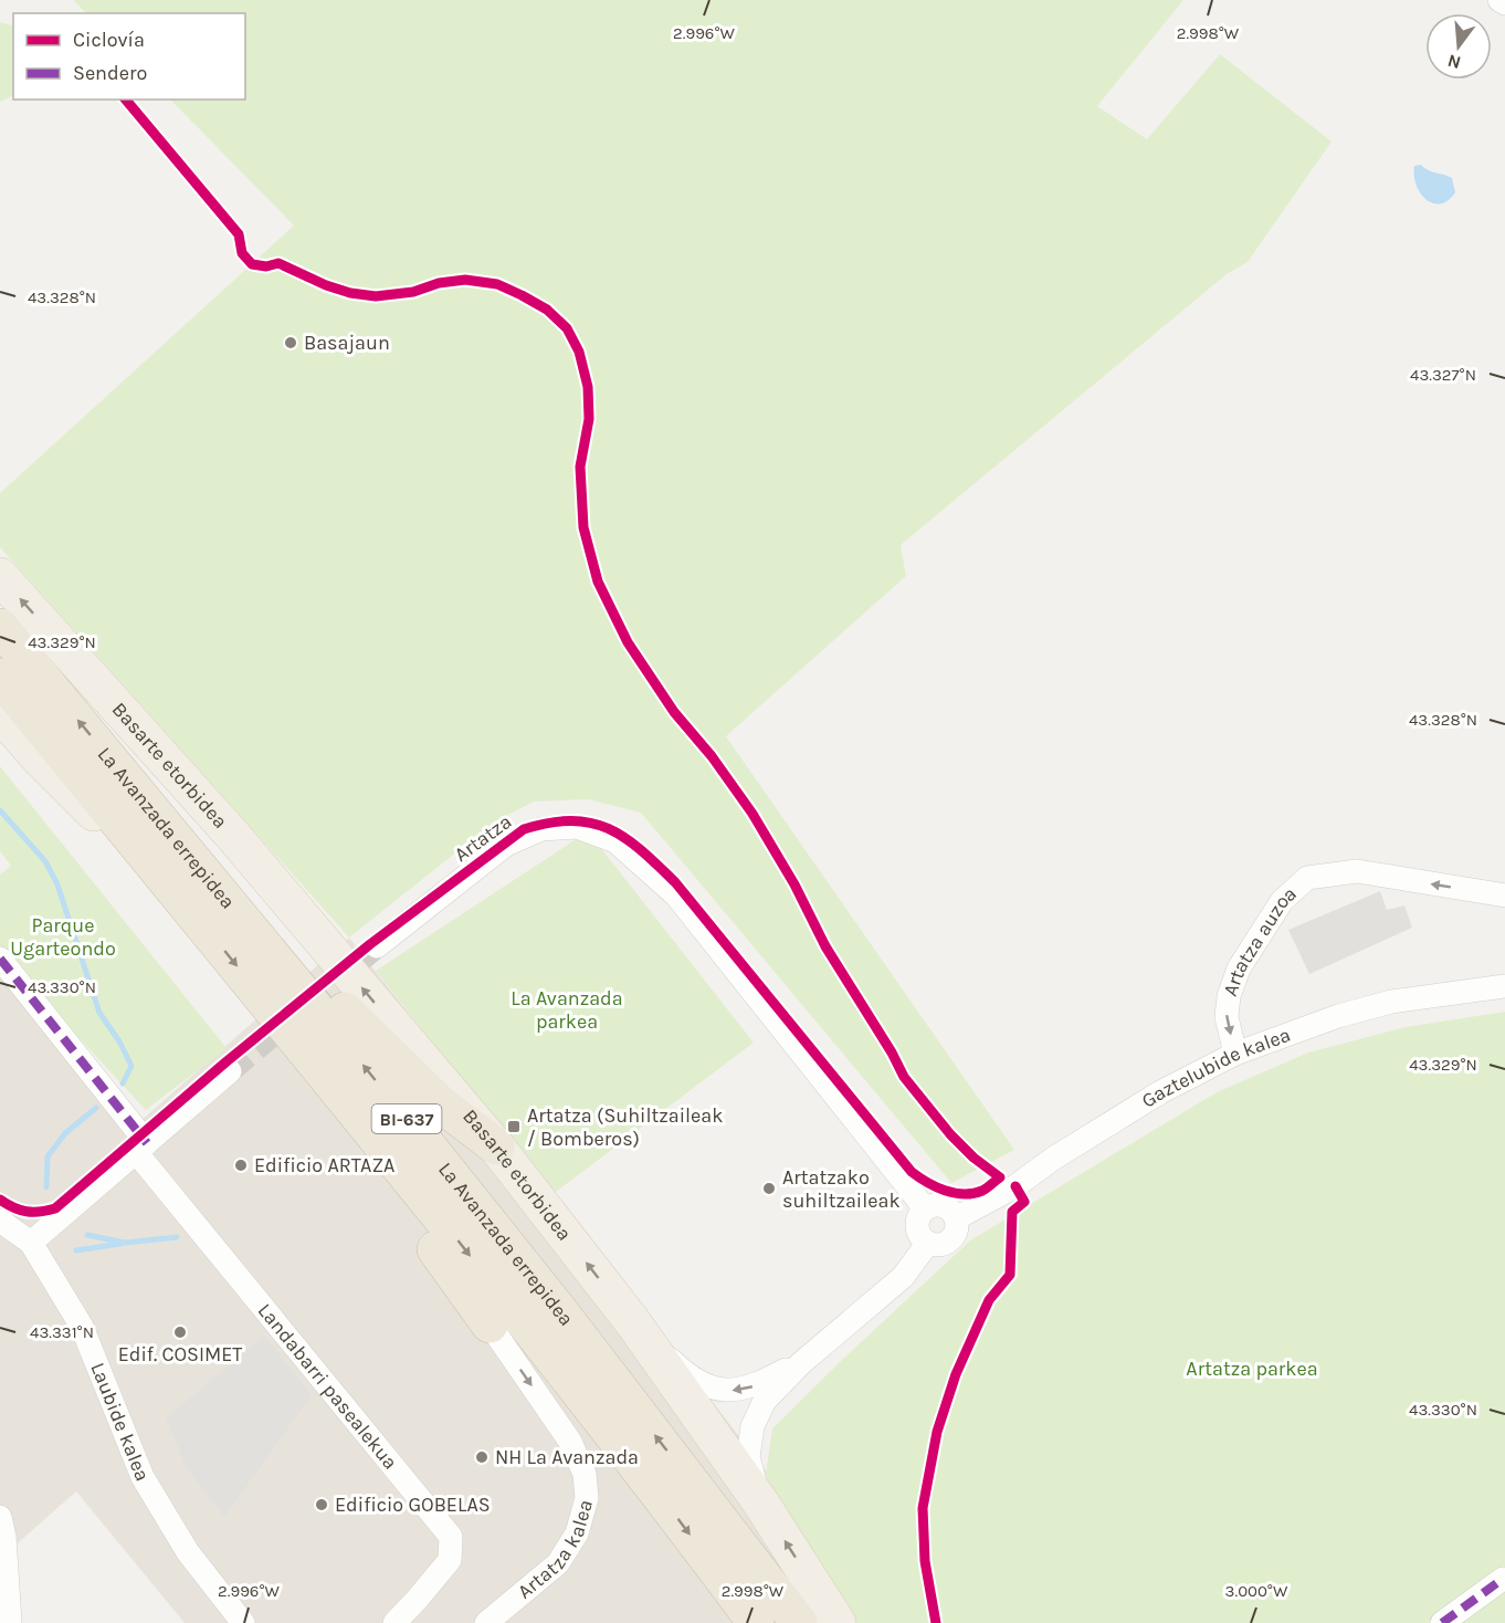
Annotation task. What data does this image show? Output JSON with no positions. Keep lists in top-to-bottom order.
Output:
{
  "streets": {
    "highway": ["La Avanzada errepidea", "BI-637"],
    "main road": ["Basarte etorbidea"],
    "street": [
      "Artatza auzoa",
      "Gaztelubide kalea",
      "Landabarri pasealekua",
      "Laubide kalea",
      "Artatza kalea"
    ],
    "cycle path": ["Artatza"]
  },
  "crossings": [
    ["Artatza auzoa", "Gaztelubide kalea"]
  ],
  "one_way": ["Basarte etorbidea", "Artatza kalea"],
  "parks": ["Parque Ugarteondo", "La Avanzada parkea", "Artatza parkea"],
  "places": {
    "other": [
      "Basajaun",
      "Edificio ARTAZA",
      "Artatzako suhiltzaileak",
      "Edif. COSIMET",
      "NH La Avanzada",
      "Edificio GOBELAS"
    ],
    "transit": ["Artatza (Suhiltzaileak / Bomberos)"]
  },
  "legend": ["Ciclovía", "Sendero"],
  "north": "bottom",
  "coordinates": [
    "2.996°W",
    "2.998°W",
    "43.328°N",
    "43.327°N",
    "43.329°N",
    "43.330°N",
    "43.331°N",
    "3.000°W"
  ]
}
